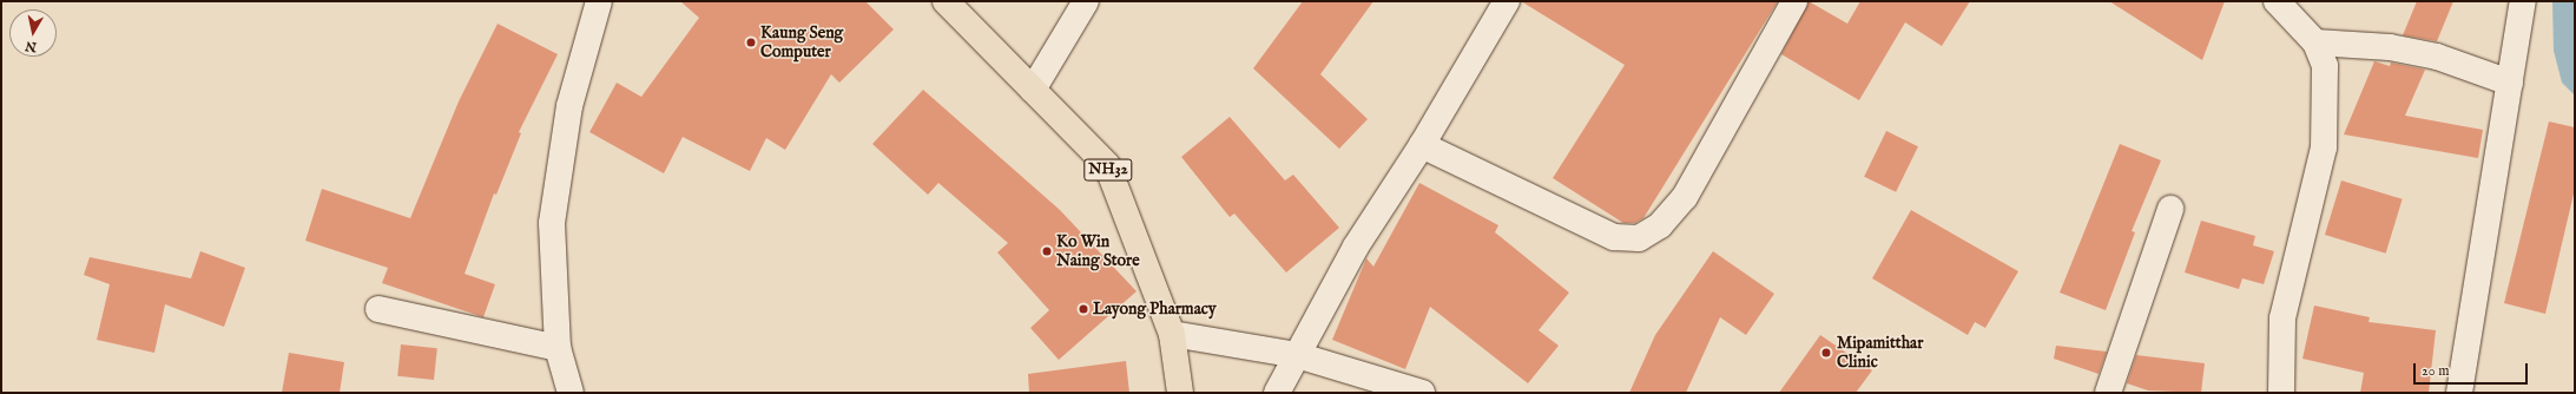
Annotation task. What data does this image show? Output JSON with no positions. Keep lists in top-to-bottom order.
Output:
{
  "streets": {
    "highway": ["NH32"]
  },
  "places": [
    "Kaung Seng Computer",
    "Ko Win Naing Store",
    "Layong Pharmacy",
    "Mipamitthar Clinic"
  ],
  "scale_bar": "20 m",
  "north": "bottom"
}
